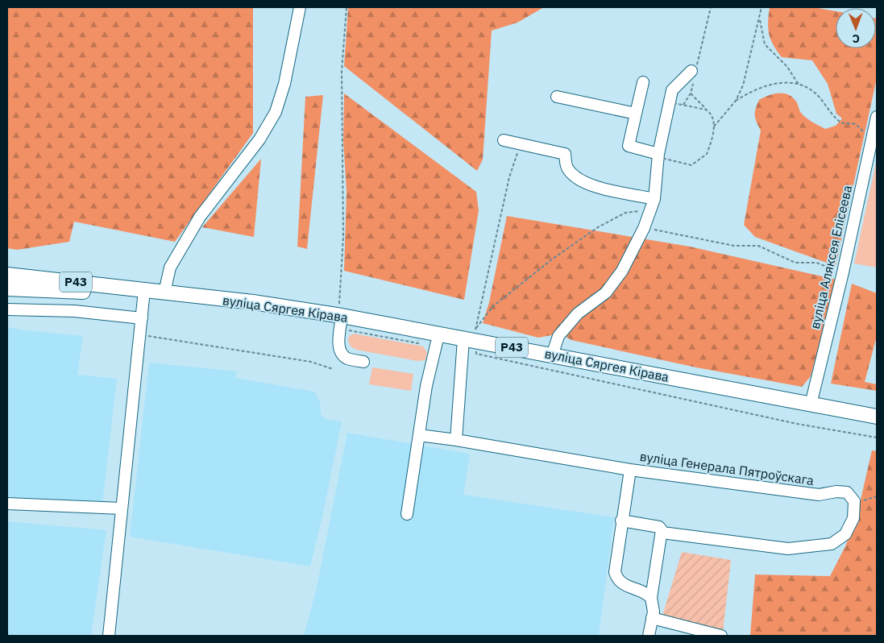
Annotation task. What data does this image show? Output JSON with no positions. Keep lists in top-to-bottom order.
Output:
{
  "streets": {
    "main road": ["Р43", "вуліца Сяргея Кірава"],
    "street": ["вуліца Аляксея Елісеева", "вуліца Генерала Пятроўскага"]
  },
  "crossings": [
    ["вуліца Аляксея Елісеева", "вуліца Сяргея Кірава"]
  ],
  "north": "bottom"
}
